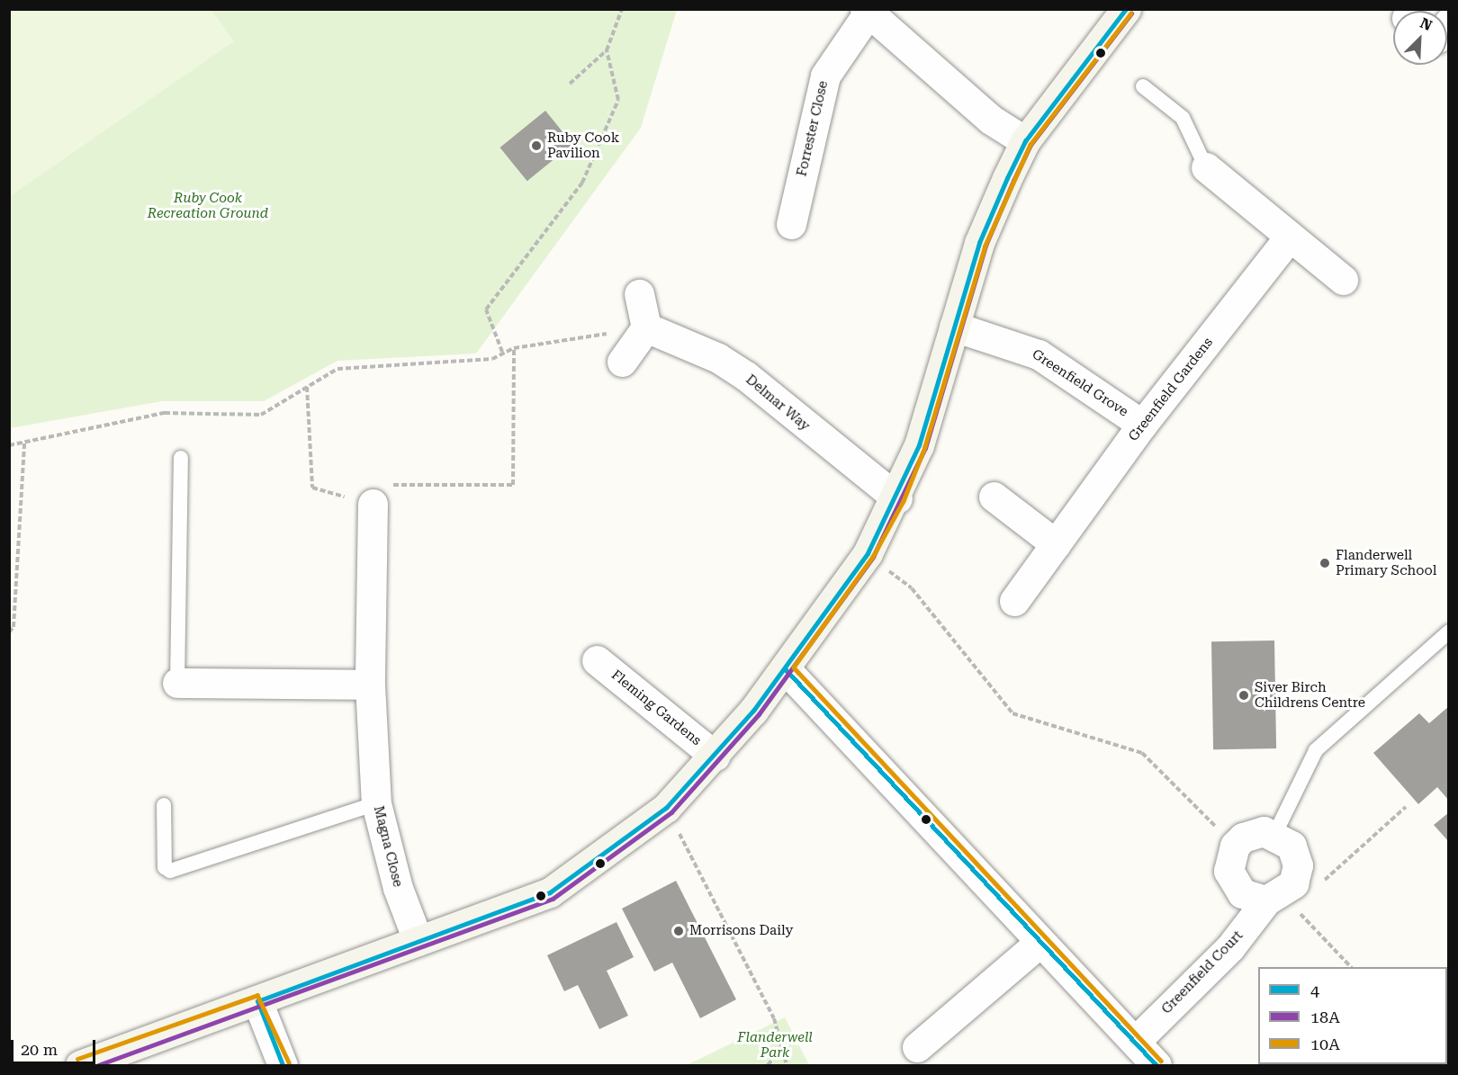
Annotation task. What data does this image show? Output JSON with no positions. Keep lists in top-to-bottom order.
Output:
{
  "streets": {
    "street": [
      "Forrester Close",
      "Greenfield Grove",
      "Greenfield Gardens",
      "Delmar Way",
      "Fleming Gardens",
      "Magna Close",
      "Greenfield Court"
    ]
  },
  "crossings": [
    ["Greenfield Grove", "Greenfield Gardens"]
  ],
  "parks": ["Ruby Cook Recreation Ground", "Flanderwell Park"],
  "places": [
    "Ruby Cook Pavilion",
    "Flanderwell Primary School",
    "Siver Birch Childrens Centre",
    "Morrisons Daily"
  ],
  "lines": ["transit line 4", "transit line 18A", "transit line 10A"],
  "legend": ["4", "18A", "10A"],
  "scale_bar": "20 m",
  "north": "top right"
}
